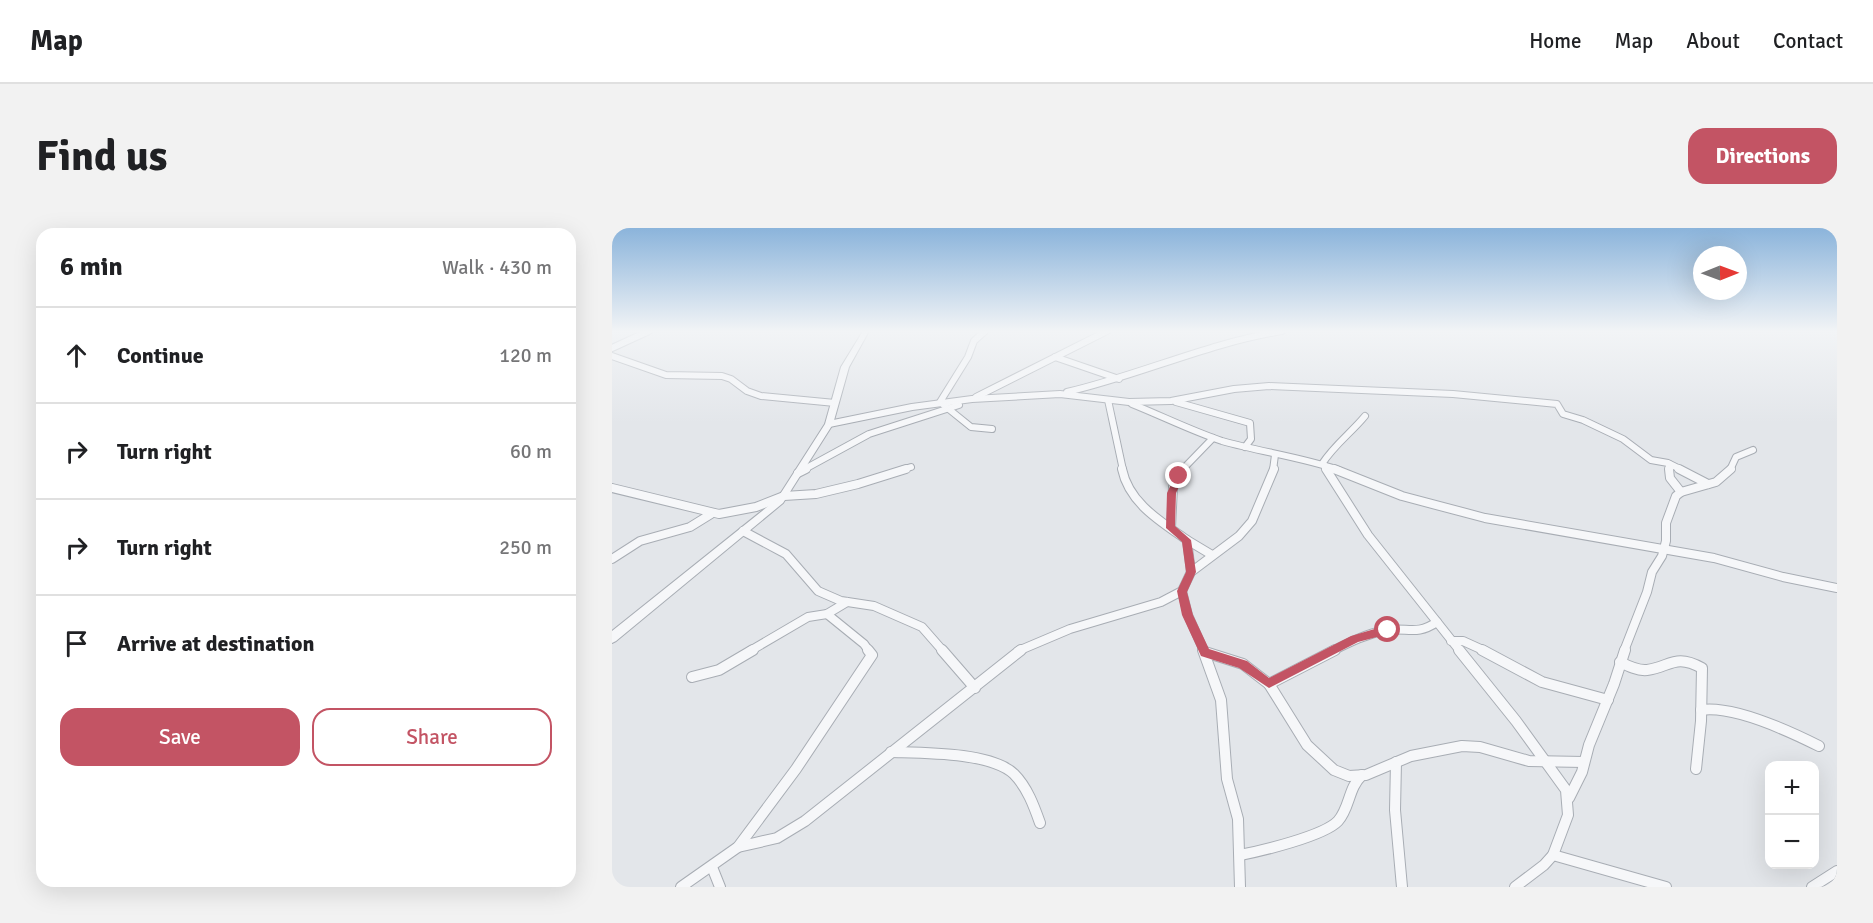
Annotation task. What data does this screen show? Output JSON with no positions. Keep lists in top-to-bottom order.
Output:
{
  "north": "right",
  "page": {
    "header": "Map",
    "nav": [
      "Home",
      "Map",
      "About",
      "Contact"
    ],
    "buttons": [
      "Directions",
      ["Save", "Share"]
    ],
    "title": "Find us",
    "heading": ["6 min", "Walk · 430 m"],
    "list": [
      ["Continue", "120 m"],
      ["Turn right", "60 m"],
      ["Turn right", "250 m"],
      "Arrive at destination"
    ],
    "map_buttons": ["+", "−"]
  }
}
